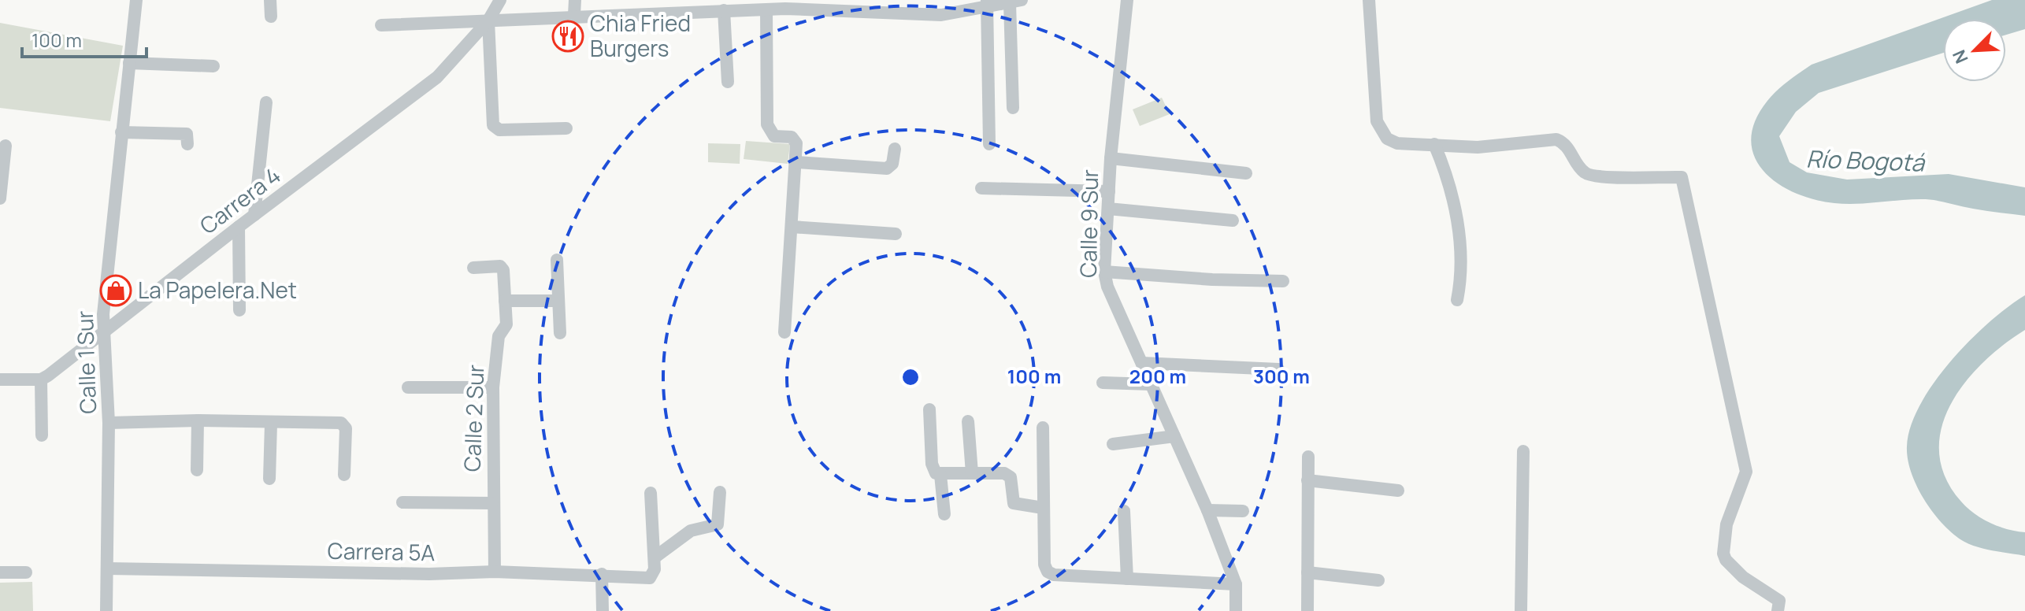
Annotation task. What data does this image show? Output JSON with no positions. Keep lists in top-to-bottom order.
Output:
{
  "streets": {
    "street": [
      "Carrera 4",
      "Calle 9 Sur",
      "Calle 1 Sur",
      "Calle 2 Sur",
      "Carrera 5A"
    ]
  },
  "crossings": [
    ["Carrera 4", "Calle 1 Sur"],
    ["Calle 1 Sur", "Carrera 5A"],
    ["Calle 2 Sur", "Carrera 5A"]
  ],
  "water": ["Río Bogotá"],
  "places": {
    "restaurant": ["Chia Fried Burgers"],
    "shop": ["La Papelera.Net"]
  },
  "scale_bar": "100 m",
  "north": "bottom left",
  "rings": ["100 m", "200 m", "300 m"]
}
